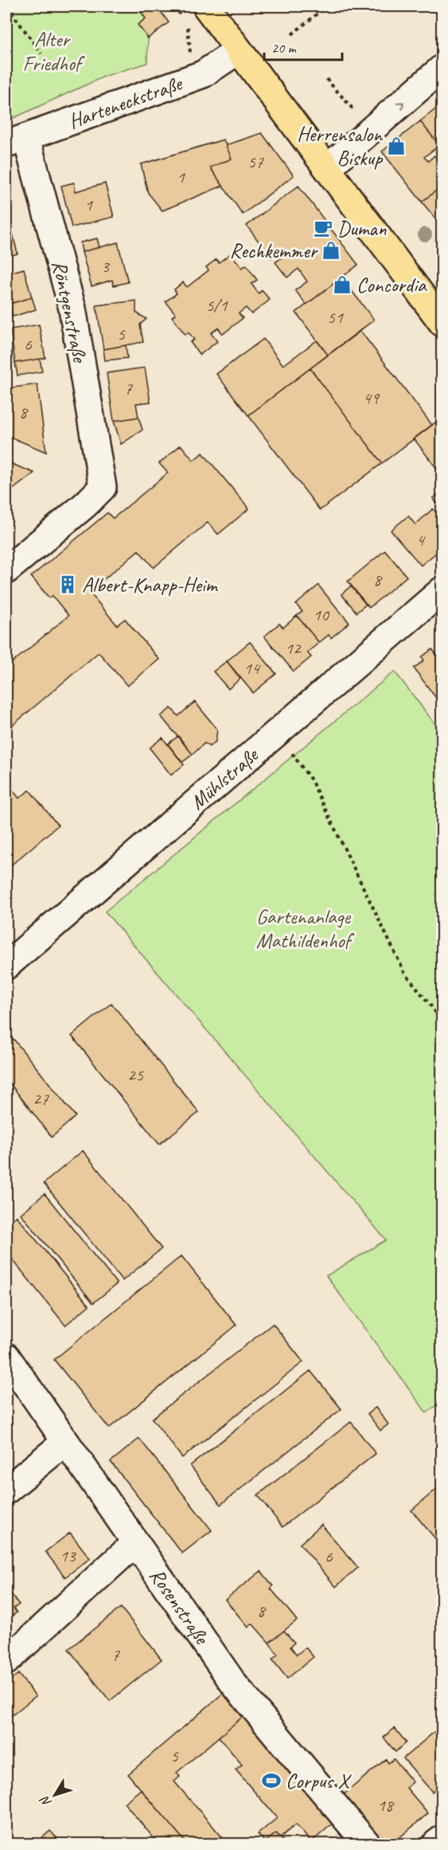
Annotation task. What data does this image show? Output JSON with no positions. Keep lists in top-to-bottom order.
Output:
{
  "streets": {
    "street": [
      "Harteneckstraße",
      "Röntgenstraße",
      "Mühlstraße",
      "Rosenstraße"
    ]
  },
  "crossings": [
    ["Harteneckstraße", "Röntgenstraße"]
  ],
  "parks": ["Alter Friedhof", "Gartenanlage Mathildenhof"],
  "places": {
    "shop": ["Herrensalon Biskup", "Rechkemmer", "Concordia"],
    "cafe": ["Duman"],
    "building": ["Albert-Knapp-Heim"],
    "sports": ["Corpus X"]
  },
  "house_numbers": [
    "57",
    "1",
    "1",
    "3",
    "5/1",
    "51",
    "5",
    "6",
    "7",
    "49",
    "8",
    "4",
    "8",
    "10",
    "12",
    "14",
    "25",
    "27",
    "13",
    "6",
    "8",
    "7",
    "5",
    "18"
  ],
  "scale_bar": "20 m",
  "north": "bottom left"
}
